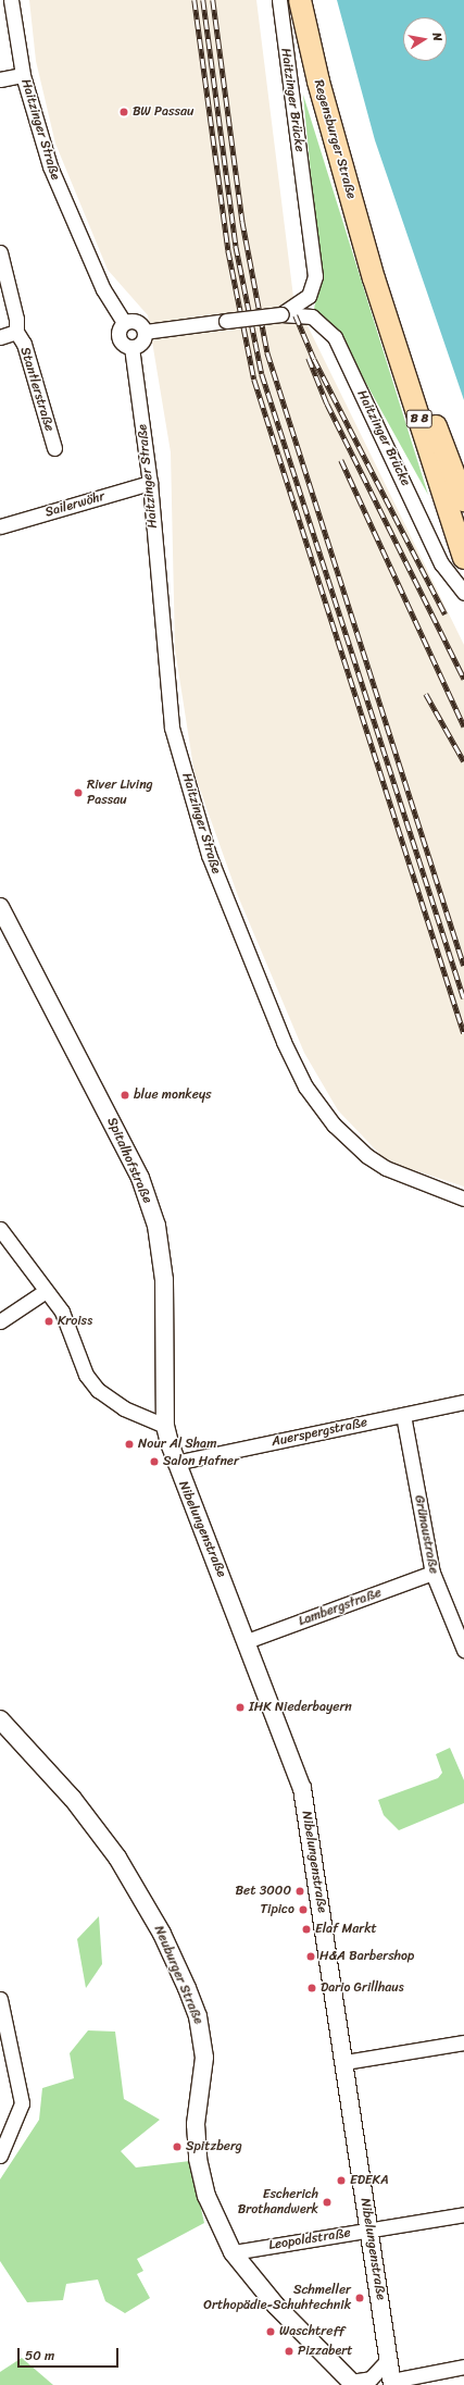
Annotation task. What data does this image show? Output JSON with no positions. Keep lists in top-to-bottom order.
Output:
{
  "streets": {
    "main road": ["Regensburger Straße", "B 8"],
    "street": [
      "Haitzinger Brücke",
      "Haitzinger Straße",
      "Stantlerstraße",
      "Sailerwöhr",
      "Spitalhofstraße",
      "Auerspergstraße",
      "Nibelungenstraße",
      "Grünaustraße",
      "Lambergstraße",
      "Neuburger Straße",
      "Leopoldstraße"
    ]
  },
  "crossings": [
    ["Haitzinger Brücke", "Haitzinger Straße"],
    ["Haitzinger Straße", "Sailerwöhr"],
    ["Spitalhofstraße", "Auerspergstraße"],
    ["Spitalhofstraße", "Nibelungenstraße"],
    ["Auerspergstraße", "Nibelungenstraße"],
    ["Auerspergstraße", "Grünaustraße"],
    ["Nibelungenstraße", "Lambergstraße"],
    ["Nibelungenstraße", "Leopoldstraße"],
    ["Grünaustraße", "Lambergstraße"],
    ["Neuburger Straße", "Leopoldstraße"]
  ],
  "places": [
    "BW Passau",
    "River Living Passau",
    "blue monkeys",
    "Kroiss",
    "Nour Al Sham",
    "Salon Hafner",
    "IHK Niederbayern",
    "Bet 3000",
    "Tipico",
    "Elaf Markt",
    "H&A Barbershop",
    "Dario Grillhaus",
    "Spitzberg",
    "EDEKA",
    "Escherich Brothandwerk",
    "Schmeller Orthopädie-Schuhtechnik",
    "Waschtreff",
    "Pizzabert"
  ],
  "scale_bar": "50 m",
  "north": "right"
}
